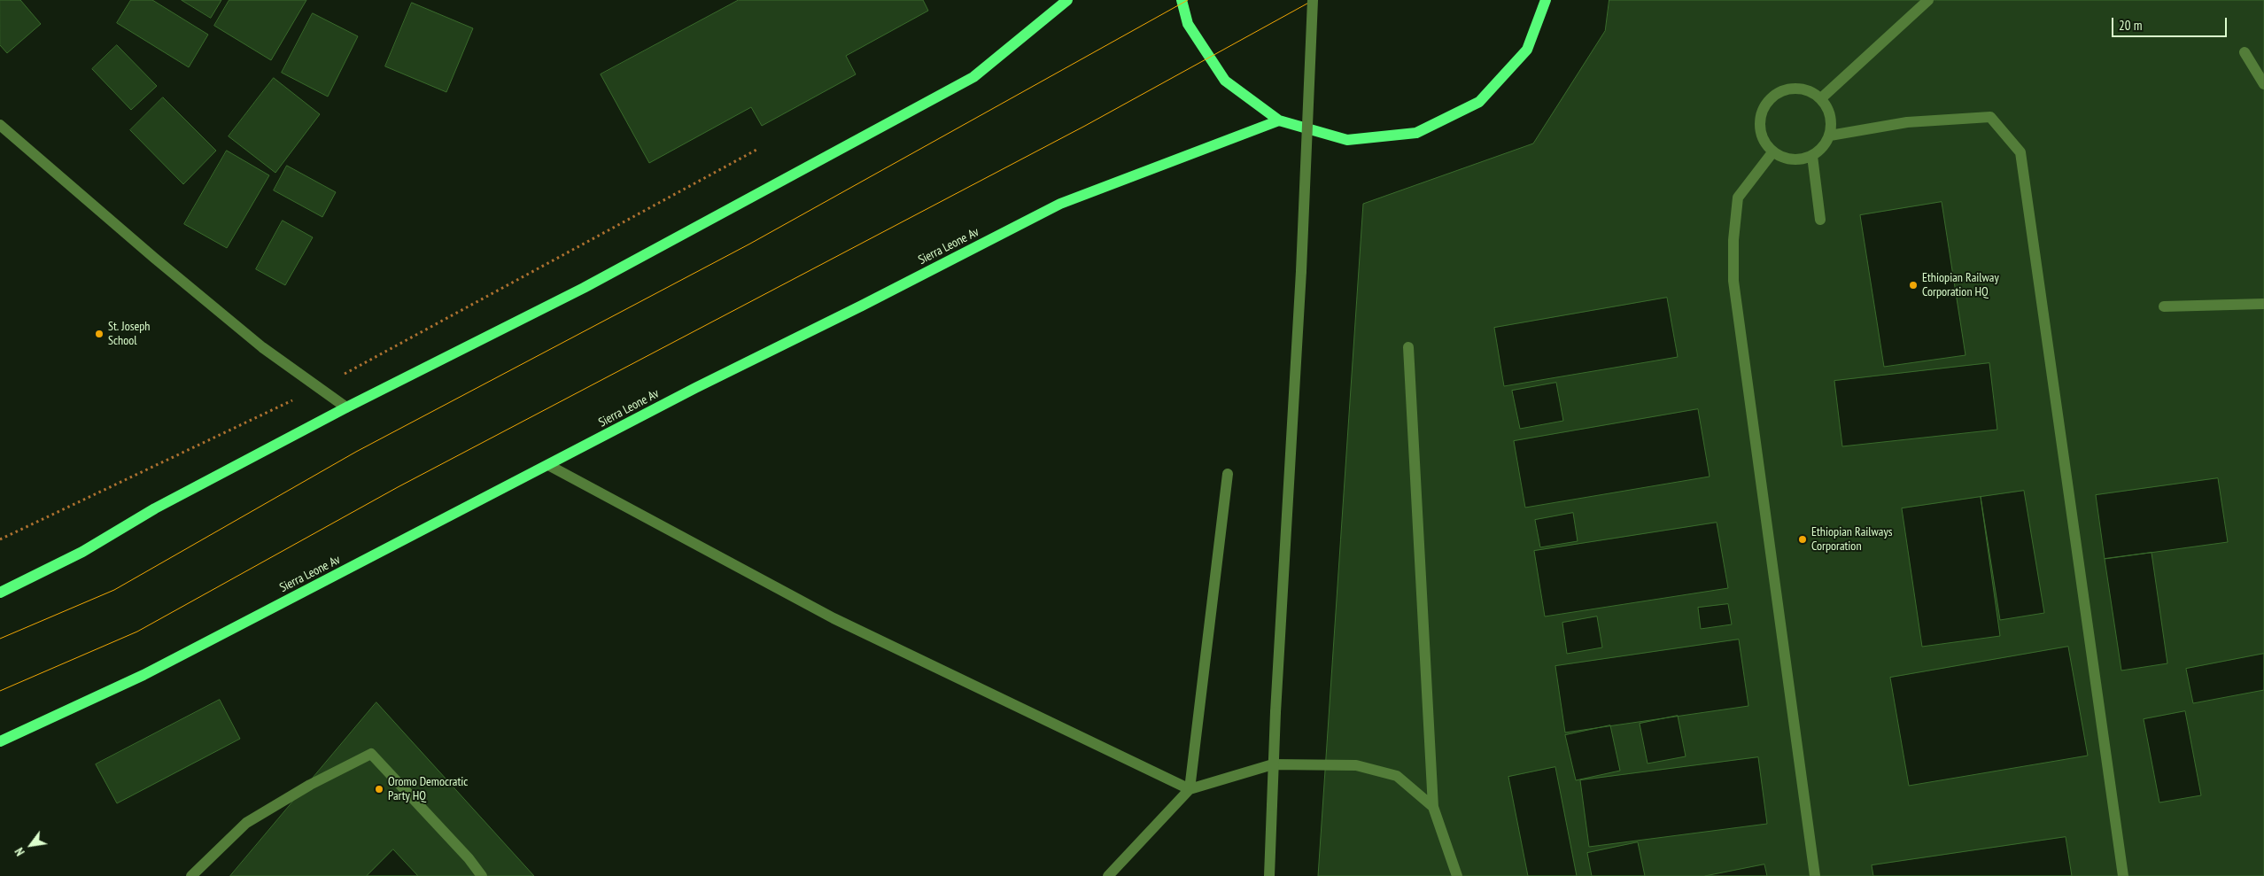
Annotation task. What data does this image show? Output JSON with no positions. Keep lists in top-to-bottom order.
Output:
{
  "streets": {
    "main road": ["Sierra Leone Av"]
  },
  "places": [
    "Ethiopian Railway Corporation HQ",
    "St. Joseph School",
    "Ethiopian Railways Corporation",
    "Oromo Democratic Party HQ"
  ],
  "scale_bar": "20 m",
  "north": "bottom left"
}
